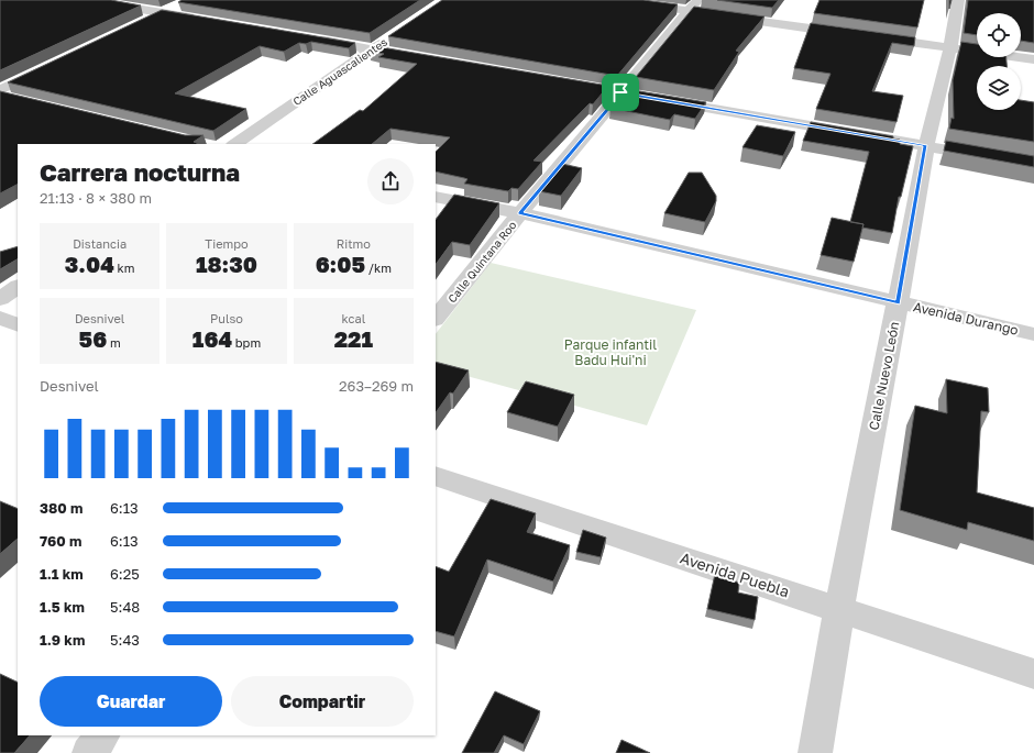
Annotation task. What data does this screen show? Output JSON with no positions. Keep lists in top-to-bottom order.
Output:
{
  "streets": {
    "street": [
      "Calle Aguascalientes",
      "Calle Quintana Roo",
      "Avenida Durango",
      "Calle Nuevo León",
      "Avenida Puebla"
    ]
  },
  "crossings": [
    ["Calle Quintana Roo", "Avenida Durango"],
    ["Avenida Durango", "Calle Nuevo León"],
    ["Calle Nuevo León", "Avenida Puebla"]
  ],
  "parks": ["Parque infantil Badu Hui'ni"],
  "page": {
    "heading": ["Carrera nocturna", "21:13 · 8 × 380 m"],
    "stats": [
      ["Distancia", "3.04 km"],
      ["Tiempo", "18:30"],
      ["Ritmo", "6:05 /km"],
      ["Desnivel", "56 m"],
      ["Pulso", "164 bpm"],
      ["kcal", "221"]
    ],
    "chart": ["Desnivel", "263–269 m"],
    "list": [
      {
        "name": "380 m",
        "note": "6:13"
      },
      {
        "name": "760 m",
        "note": "6:13"
      },
      {
        "name": "1.1 km",
        "note": "6:25"
      },
      {
        "name": "1.5 km",
        "note": "5:48"
      },
      {
        "name": "1.9 km",
        "note": "5:43"
      }
    ],
    "buttons": ["Guardar", "Compartir"]
  }
}
